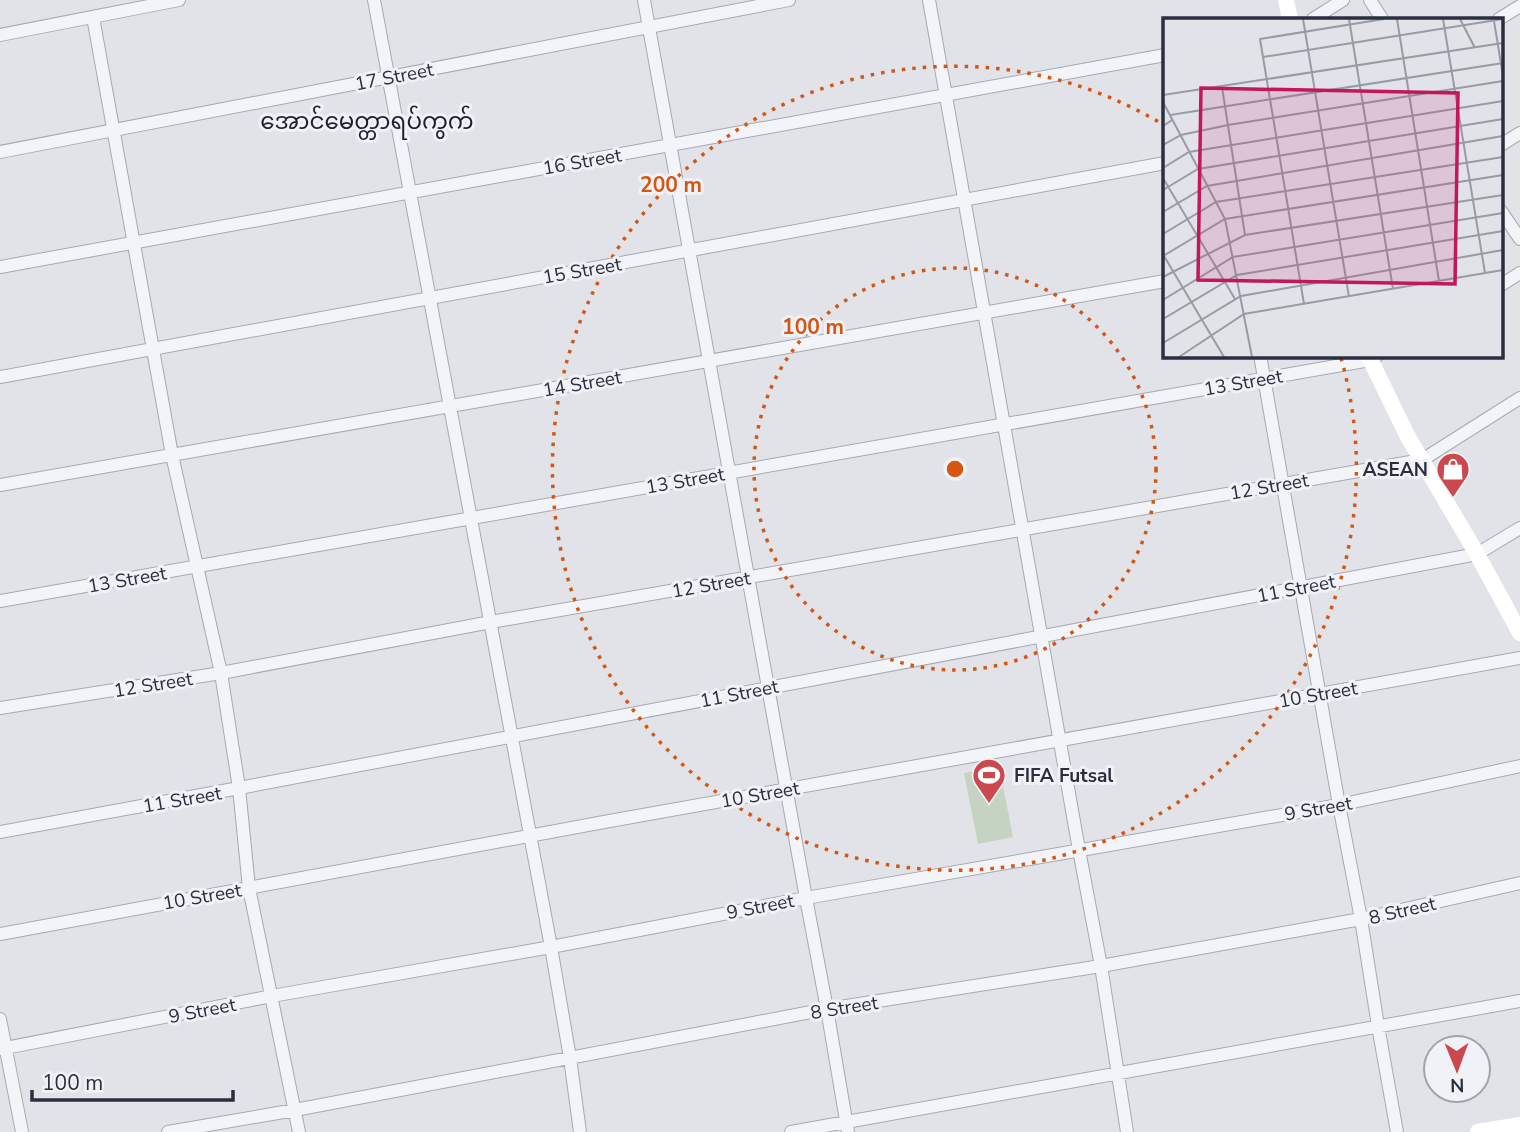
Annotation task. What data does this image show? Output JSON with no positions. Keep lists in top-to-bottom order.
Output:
{
  "streets": {
    "street": [
      "17 Street",
      "16 Street",
      "15 Street",
      "13 Street",
      "14 Street",
      "12 Street",
      "11 Street",
      "10 Street",
      "9 Street",
      "8 Street"
    ]
  },
  "districts": ["အောင်မေတ္တာရပ်ကွက်"],
  "places": {
    "shop": ["ASEAN"],
    "sports": ["FIFA Futsal"]
  },
  "scale_bar": "100 m",
  "north": "bottom",
  "rings": ["200 m", "100 m"]
}
